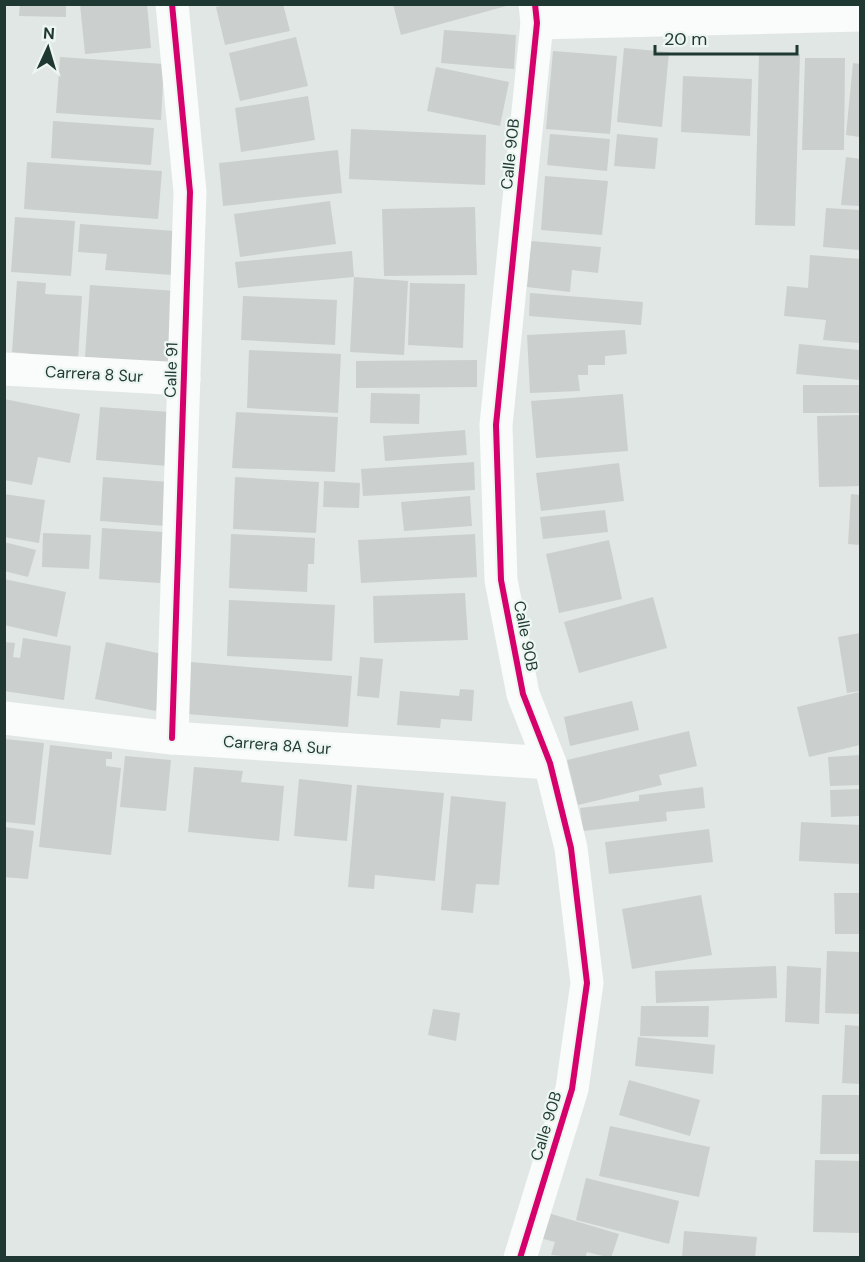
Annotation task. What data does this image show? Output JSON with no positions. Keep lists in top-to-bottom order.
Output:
{
  "streets": {
    "street": [
      "Calle 90B",
      "Calle 91",
      "Carrera 8 Sur",
      "Carrera 8A Sur"
    ]
  },
  "crossings": [
    ["Calle 90B", "Carrera 8A Sur"],
    ["Calle 91", "Carrera 8 Sur"],
    ["Calle 91", "Carrera 8A Sur"]
  ],
  "scale_bar": "20 m",
  "north": "top"
}
